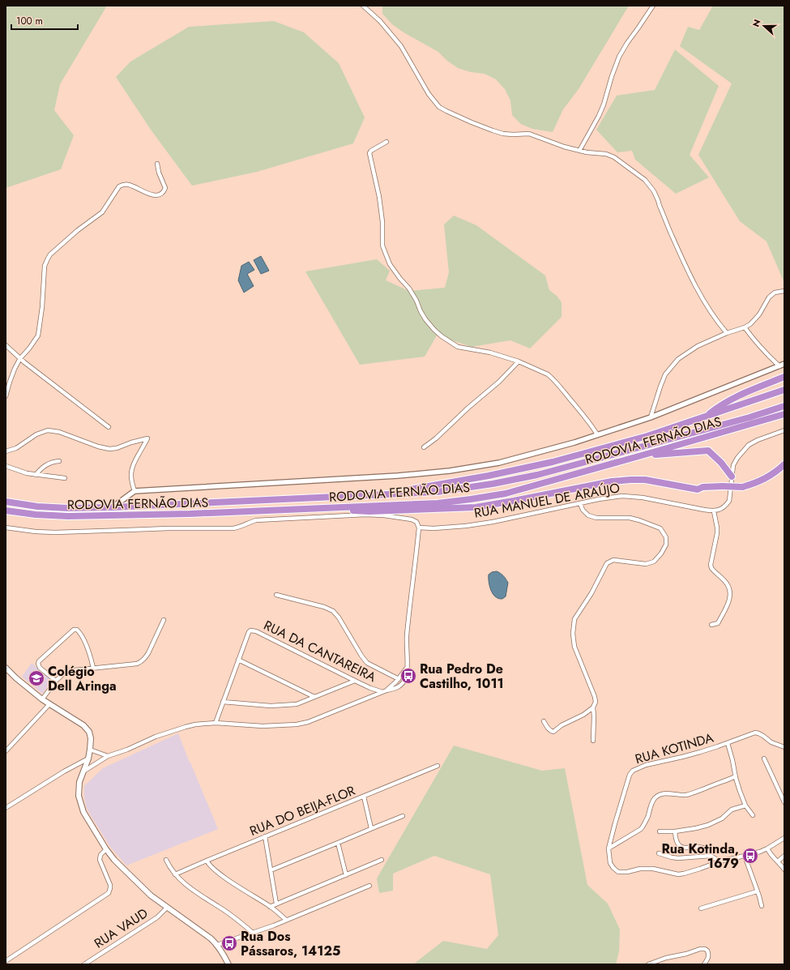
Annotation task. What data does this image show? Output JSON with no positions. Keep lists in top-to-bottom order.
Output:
{
  "streets": {
    "highway": ["RODOVIA FERNÃO DIAS"],
    "street": [
      "RUA MANUEL DE ARAÚJO",
      "RUA DA CANTAREIRA",
      "RUA KOTINDA",
      "RUA DO BEIJA-FLOR",
      "RUA VAUD"
    ]
  },
  "places": {
    "bus stop": ["Rua Pedro De Castilho, 1011", "Rua Kotinda, 1679", "Rua Dos Pássaros, 14125"],
    "school or university": ["Colégio Dell Aringa"]
  },
  "scale_bar": "100 m",
  "north": "left"
}
